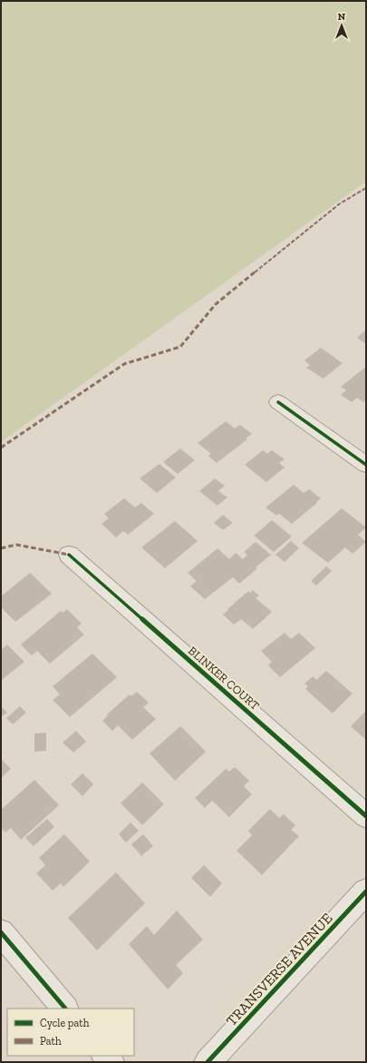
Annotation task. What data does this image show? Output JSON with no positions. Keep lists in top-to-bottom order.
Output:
{
  "streets": {
    "street": ["BLINKER COURT", "TRANSVERSE AVENUE"]
  },
  "legend": ["Cycle path", "Path"],
  "north": "top"
}
